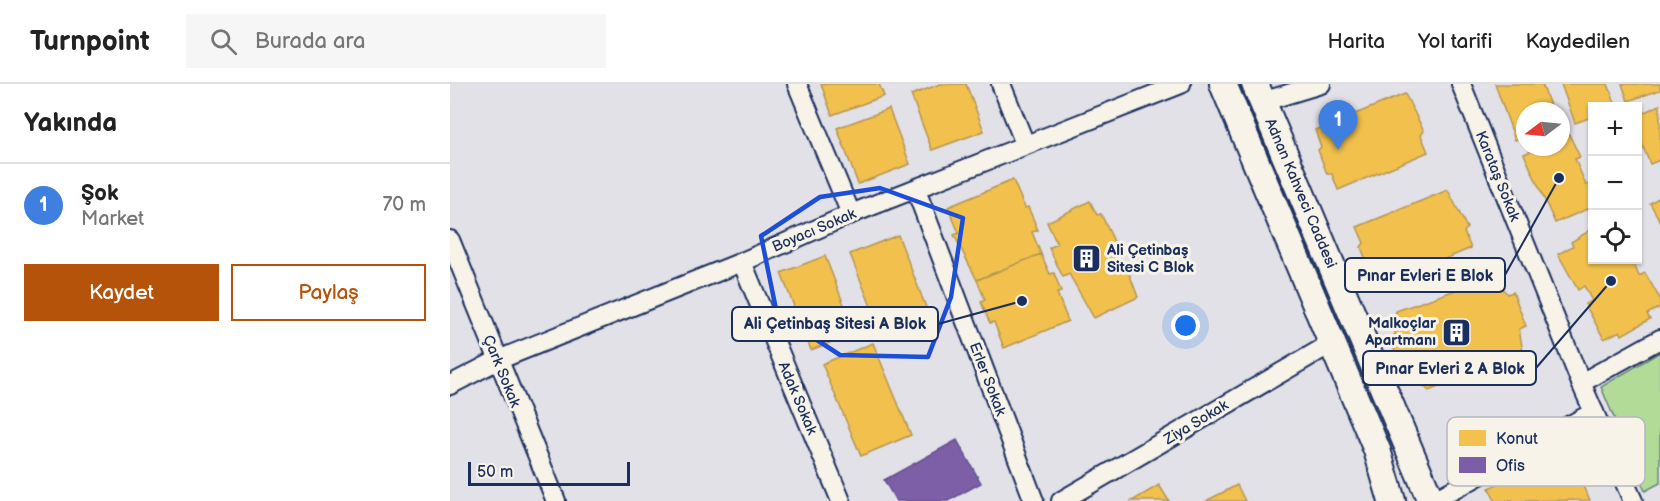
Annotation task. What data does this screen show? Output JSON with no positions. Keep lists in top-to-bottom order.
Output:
{
  "streets": {
    "main road": ["Adnan Kahveci Caddesi"],
    "street": [
      "Karataş Sokak",
      "Boyacı Sokak",
      "Çark Sokak",
      "Erler Sokak",
      "Adak Sokak",
      "Ziya Sokak"
    ]
  },
  "crossings": [
    ["Adnan Kahveci Caddesi", "Ziya Sokak"],
    ["Boyacı Sokak", "Çark Sokak"],
    ["Boyacı Sokak", "Erler Sokak"],
    ["Boyacı Sokak", "Adak Sokak"]
  ],
  "places": {
    "other": ["Pınar Evleri E Blok", "Pınar Evleri 2 A Blok", "Ali Çetinbaş Sitesi A Blok"],
    "building": ["Ali Çetinbaş Sitesi C Blok", "Malkoçlar Apartmanı"]
  },
  "legend": ["Konut", "Ofis"],
  "scale_bar": "50 m",
  "north": "left",
  "page": {
    "header": "Turnpoint",
    "search": "Burada ara",
    "nav": ["Harita", "Yol tarifi", "Kaydedilen"],
    "heading": "Yakında",
    "pins": "1",
    "map_buttons": ["+", "−"],
    "list": [
      {
        "mark": "1",
        "name": "Şok",
        "note": "Market",
        "value": "70 m"
      }
    ],
    "buttons": ["Kaydet", "Paylaş"],
    "scale": "50 m"
  }
}
